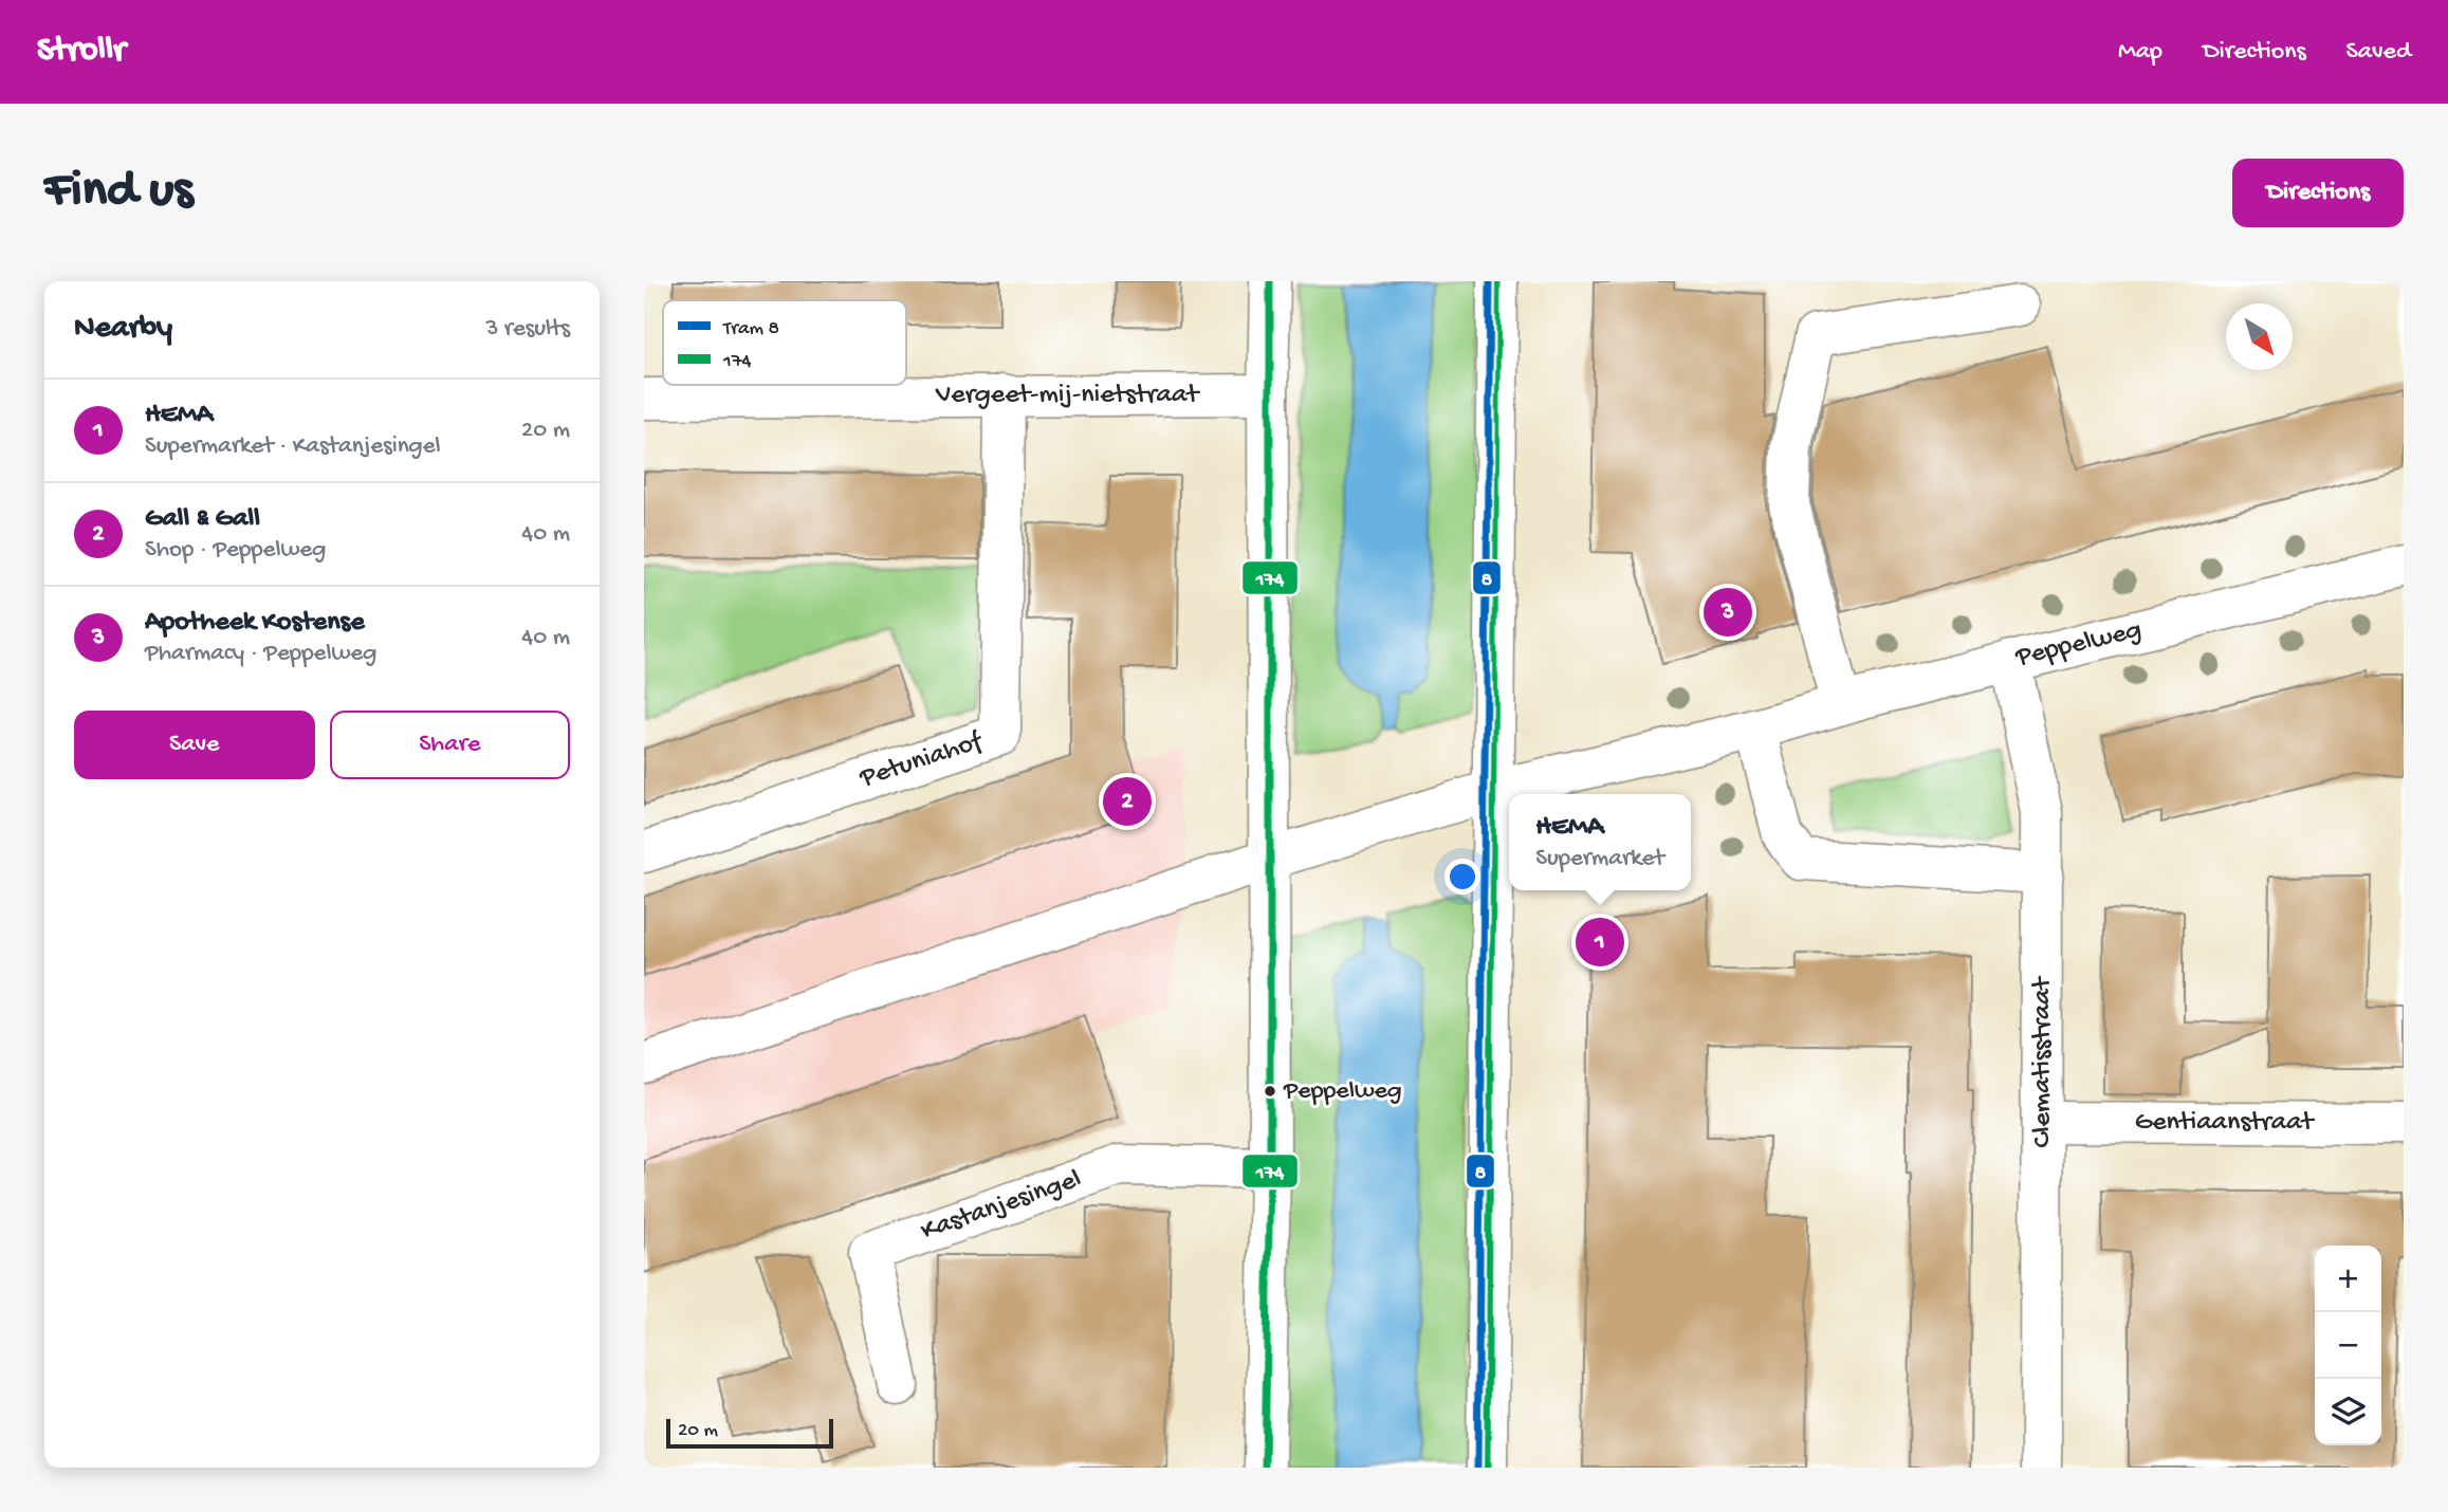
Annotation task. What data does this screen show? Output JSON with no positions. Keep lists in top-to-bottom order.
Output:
{
  "streets": {
    "street": [
      "Vergeet-mij-nietstraat",
      "Peppelweg",
      "Petuniahof",
      "Clematisstraat",
      "Gentiaanstraat",
      "Kastanjesingel"
    ]
  },
  "crossings": [
    ["Vergeet-mij-nietstraat", "Petuniahof"],
    ["Peppelweg", "Clematisstraat"],
    ["Clematisstraat", "Gentiaanstraat"]
  ],
  "places": ["Peppelweg"],
  "lines": ["tram line 8", "transit line 174"],
  "legend": ["Tram 8", "174"],
  "scale_bar": "20 m",
  "north": "bottom right",
  "page": {
    "header": "Strollr",
    "nav": ["Map", "Directions", "Saved"],
    "buttons": [
      "Directions",
      ["Save", "Share"]
    ],
    "title": "Find us",
    "heading": ["Nearby", "3 results"],
    "list": [
      {
        "mark": "1",
        "name": "HEMA",
        "note": "Supermarket · Kastanjesingel",
        "value": "20 m"
      },
      {
        "mark": "2",
        "name": "Gall & Gall",
        "note": "Shop · Peppelweg",
        "value": "40 m"
      },
      {
        "mark": "3",
        "name": "Apotheek Kostense",
        "note": "Pharmacy · Peppelweg",
        "value": "40 m"
      }
    ],
    "pins": ["3", "2", "1"],
    "popup": ["HEMA", "Supermarket"],
    "map_buttons": ["+", "−"],
    "scale": "20 m"
  }
}
